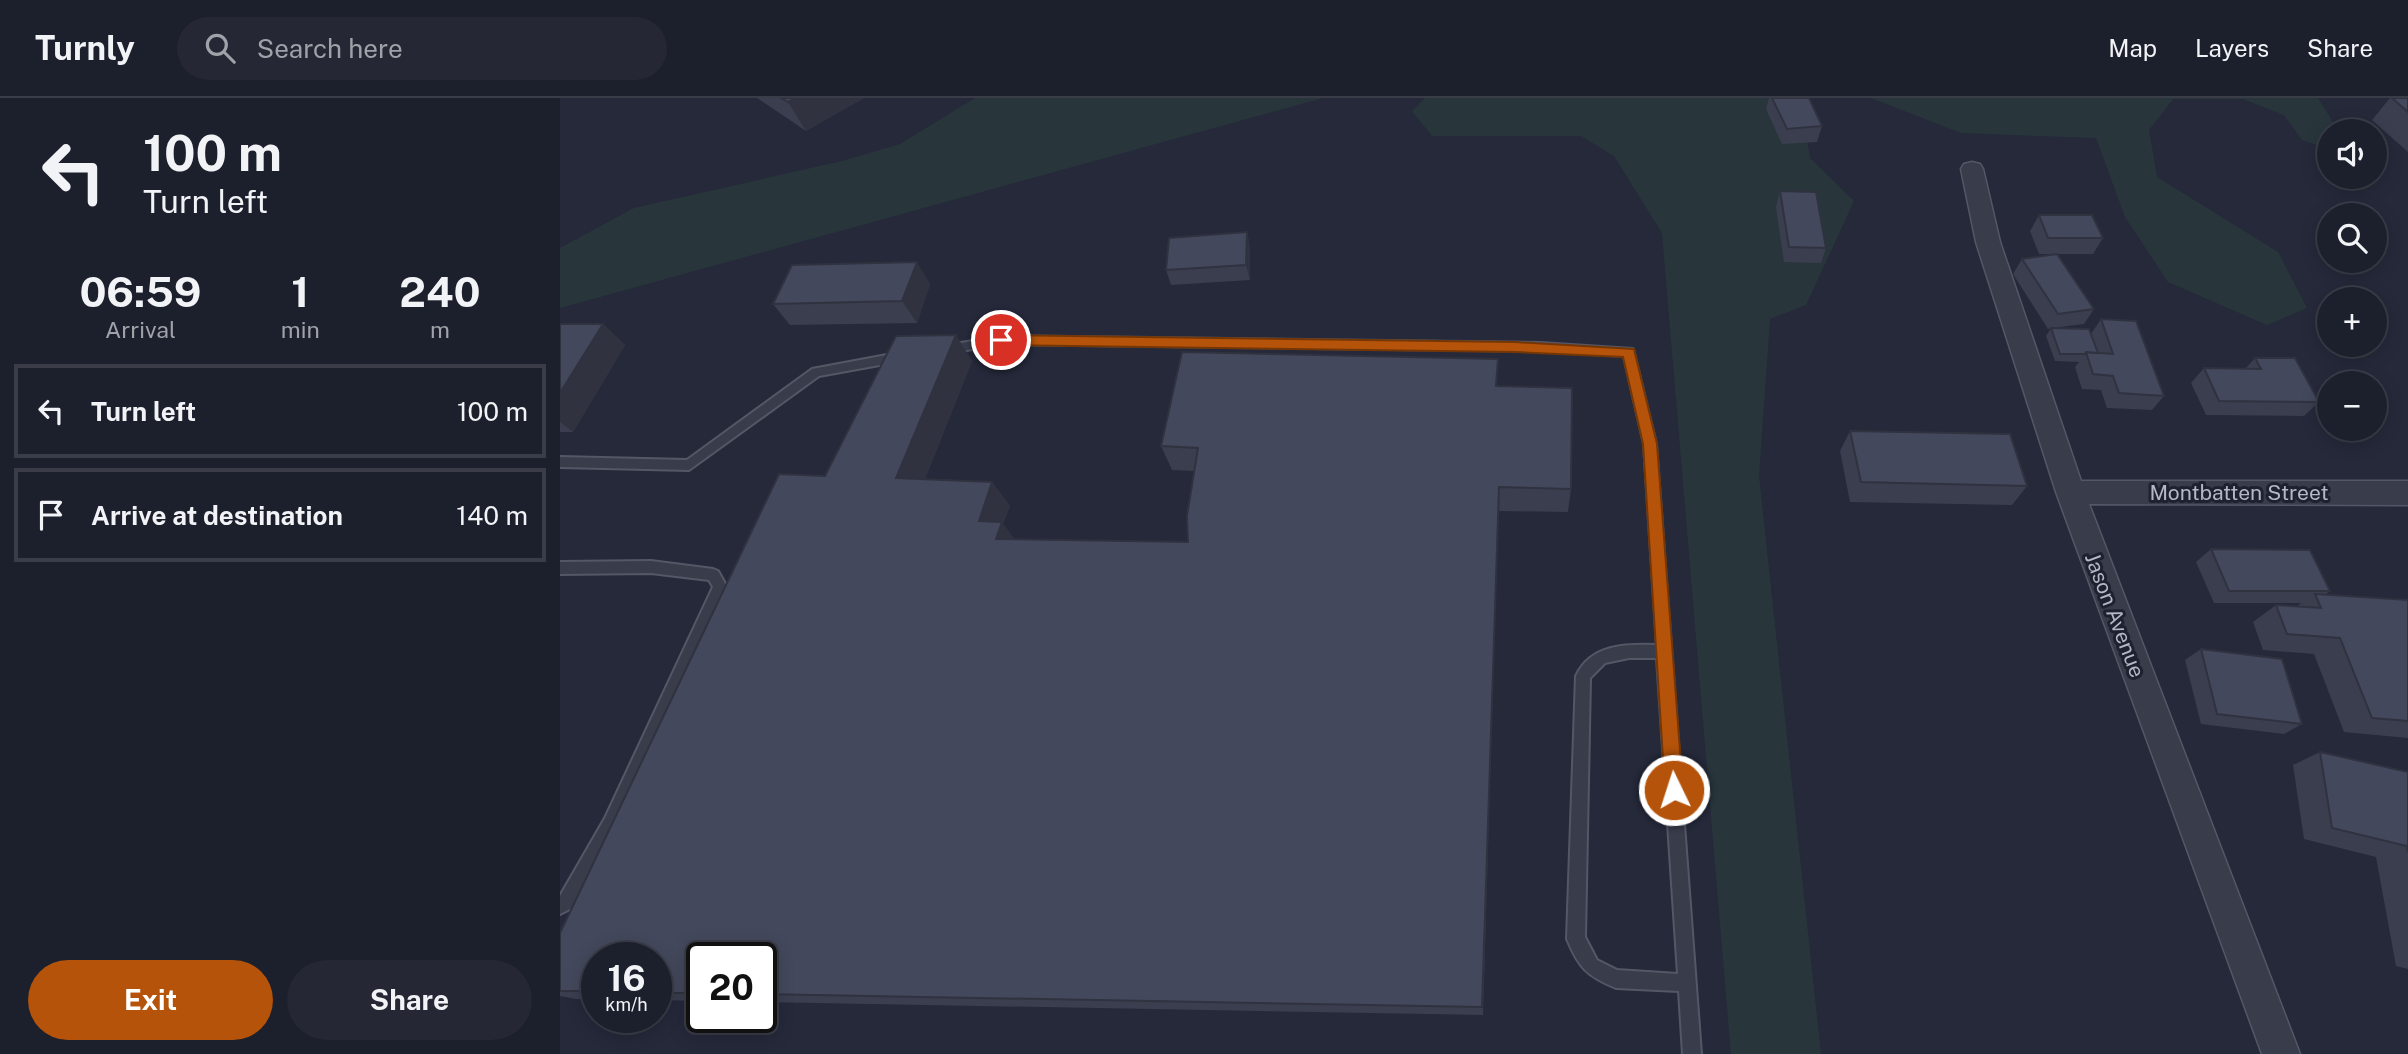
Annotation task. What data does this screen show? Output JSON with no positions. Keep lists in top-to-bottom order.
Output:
{
  "streets": {
    "street": ["Montbatten Street", "Jason Avenue"]
  },
  "crossings": [
    ["Montbatten Street", "Jason Avenue"]
  ],
  "page": {
    "header": "Turnly",
    "search": "Search here",
    "nav": ["Map", "Layers", "Share"],
    "turn": ["100 m", "Turn left"],
    "map_buttons": ["+", "−"],
    "eta": [
      "06:59",
      "Arrival",
      "1",
      "min",
      "240",
      "m"
    ],
    "list": [
      {
        "name": "Turn left",
        "value": "100 m"
      },
      {
        "name": "Arrive at destination",
        "value": "140 m"
      }
    ],
    "speed": "16 km/h",
    "limit": "20",
    "buttons": ["Exit", "Share"]
  }
}
